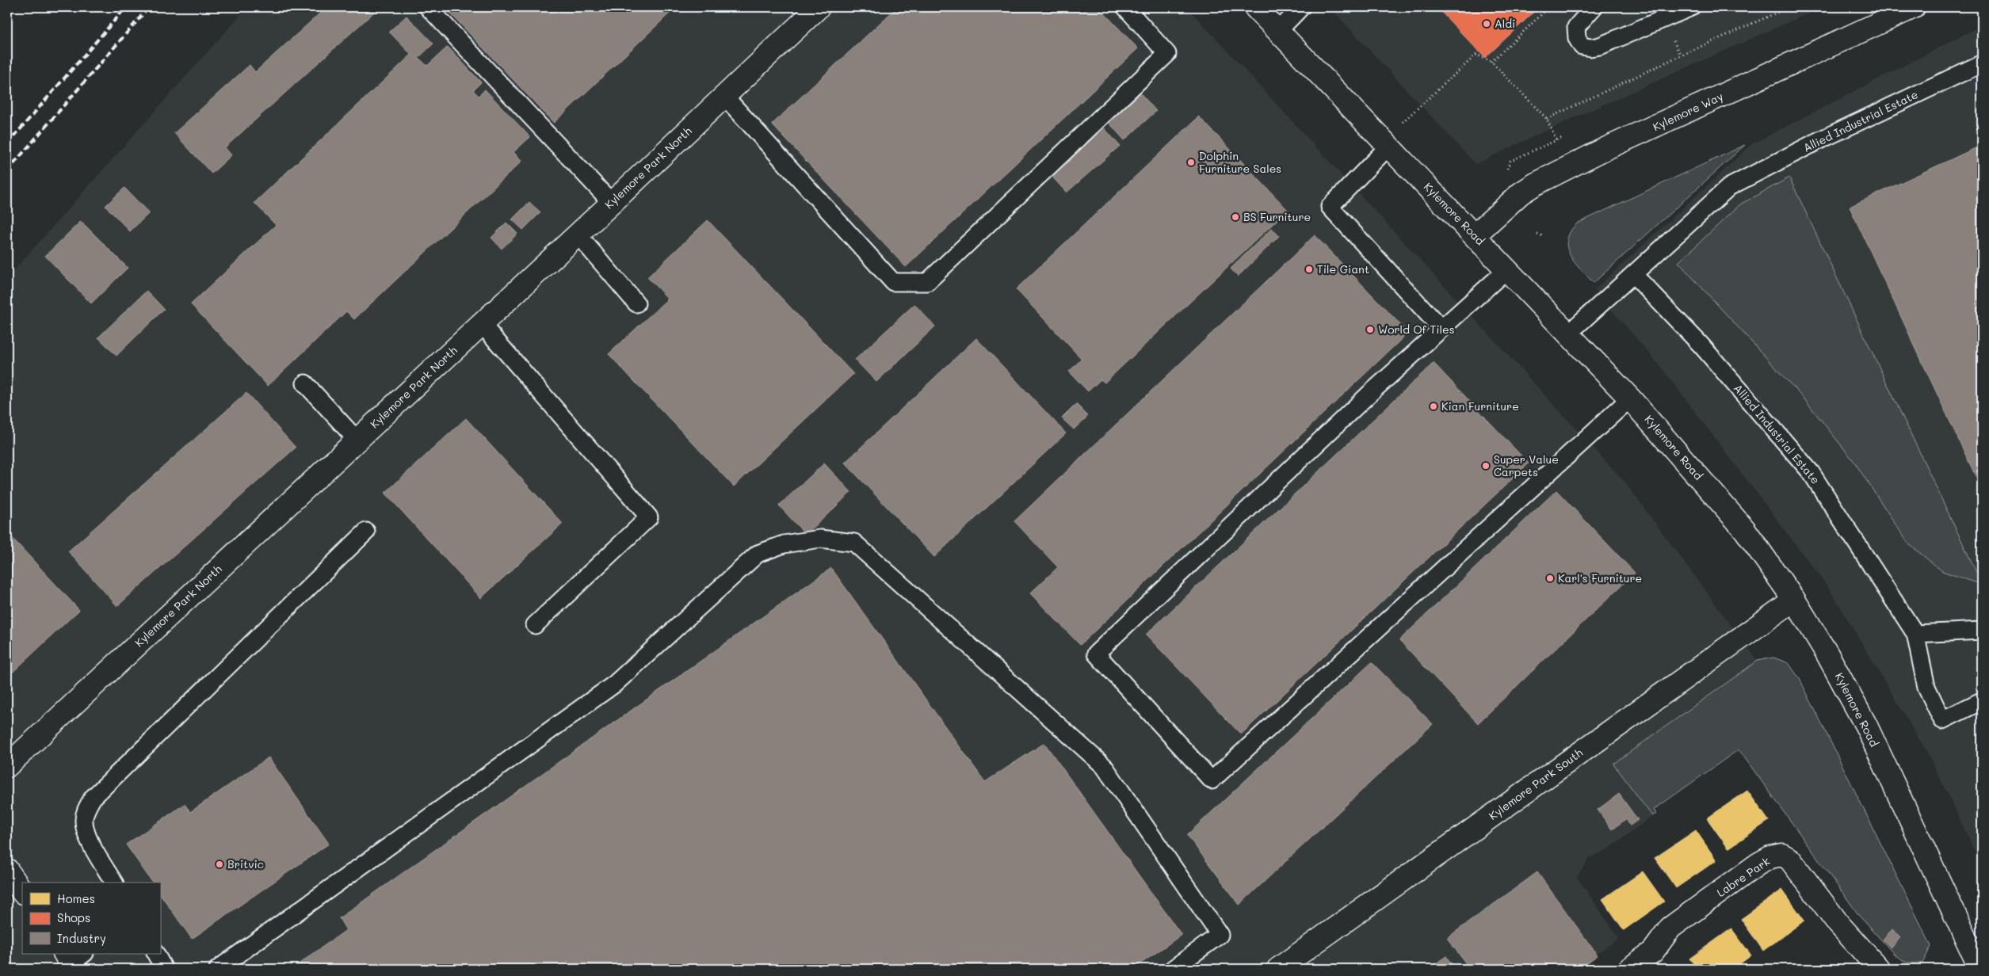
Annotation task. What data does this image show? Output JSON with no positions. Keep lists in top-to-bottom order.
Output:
{
  "streets": {
    "street": [
      "Kylemore Way",
      "Kylemore Park North",
      "Kylemore Road",
      "Kylemore Park South",
      "Labre Park"
    ],
    "lane": ["Allied Industrial Estate"]
  },
  "crossings": [
    ["Kylemore Way", "Kylemore Road"],
    ["Allied Industrial Estate", "Kylemore Road"],
    ["Kylemore Road", "Kylemore Park South"]
  ],
  "places": [
    "Aldi",
    "Dolphin Furniture Sales",
    "BS Furniture",
    "Tile Giant",
    "World Of Tiles",
    "Kian Furniture",
    "Super Value Carpets",
    "Karl's Furniture",
    "Britvic"
  ],
  "legend": ["Homes", "Shops", "Industry"]
}
